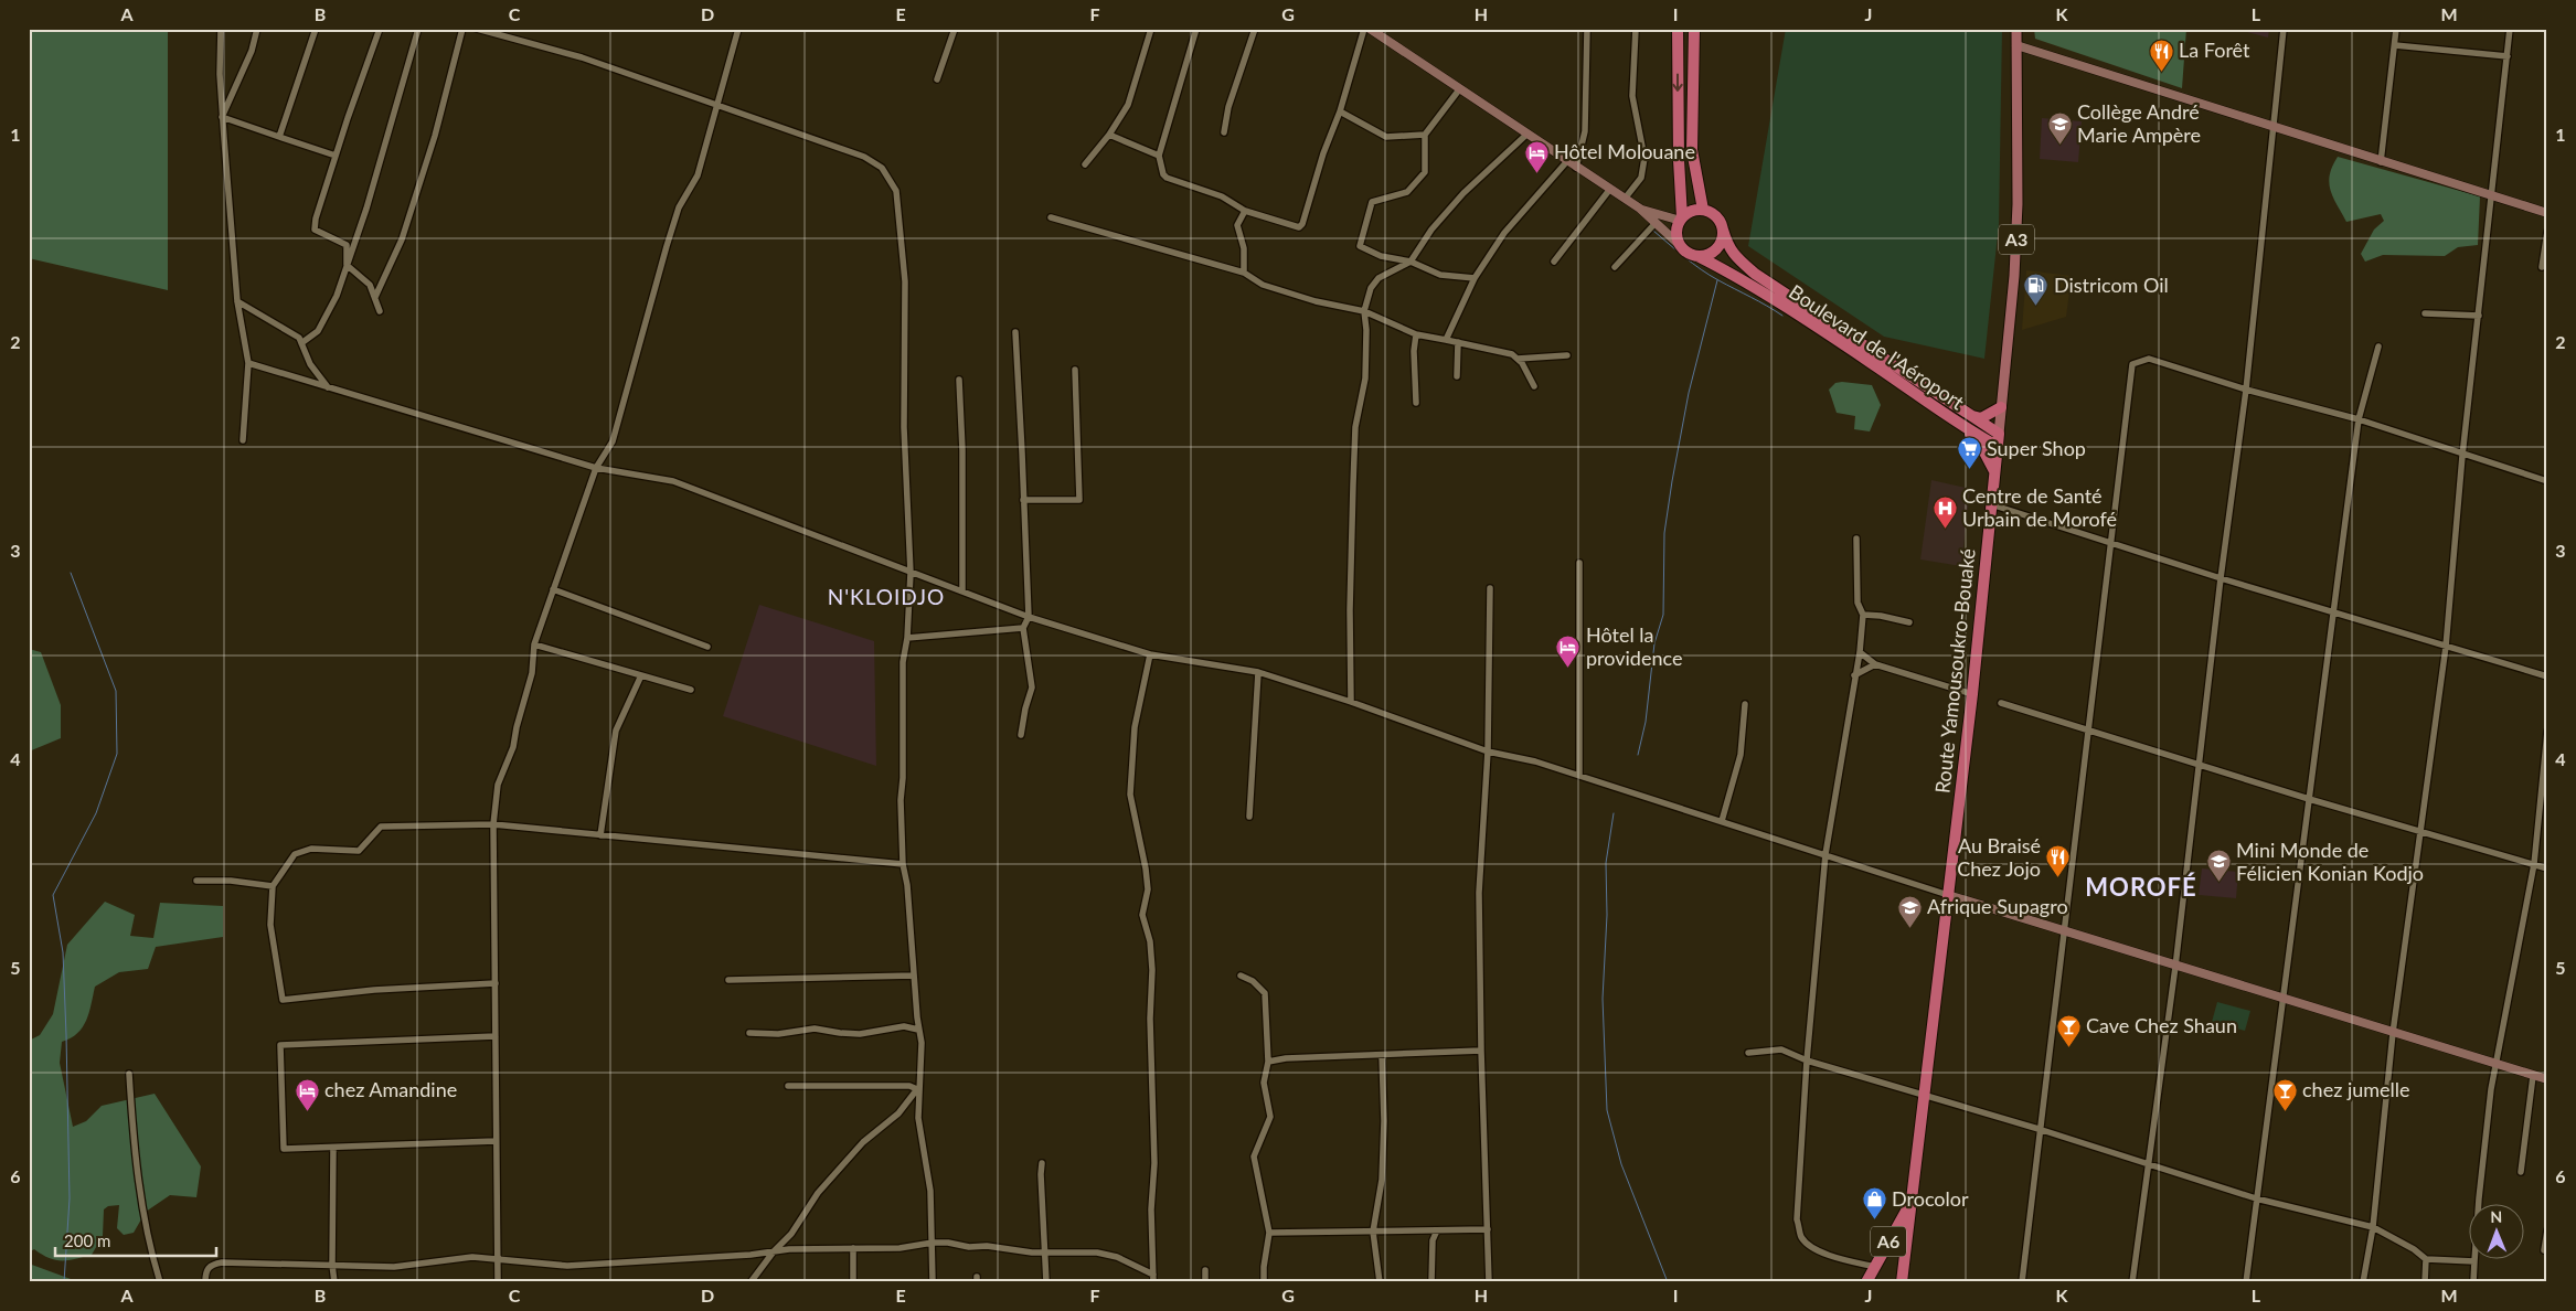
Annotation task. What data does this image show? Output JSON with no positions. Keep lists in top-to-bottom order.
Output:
{
  "streets": {
    "highway": [
      "A3",
      "Boulevard de l'Aéroport",
      "Route Yamousoukro-Bouaké",
      "A6"
    ]
  },
  "crossings": [
    ["Boulevard de l'Aéroport", "Route Yamousoukro-Bouaké"],
    ["Route Yamousoukro-Bouaké", "A6"]
  ],
  "districts": ["N'KLOIDJO", "MOROFÉ"],
  "places": {
    "restaurant": ["La Forêt", "Au Braisé Chez Jojo"],
    "school or university": ["Collège André Marie Ampère", "Mini Monde de Félicien Konian Kodjo", "Afrique Supagro"],
    "hotel": ["Hôtel Molouane", "Hôtel la providence", "chez Amandine"],
    "fuel station": ["Districom Oil"],
    "supermarket": ["Super Shop"],
    "hospital": ["Centre de Santé Urbain de Morofé"],
    "bar": ["Cave Chez Shaun", "chez jumelle"],
    "shop": ["Drocolor"]
  },
  "scale_bar": "200 m",
  "north": "top",
  "grid": {
    "columns": [
      "A",
      "B",
      "C",
      "D",
      "E",
      "F",
      "G",
      "H",
      "I",
      "J",
      "K",
      "L",
      "M"
    ],
    "rows": [
      "1",
      "2",
      "3",
      "4",
      "5",
      "6"
    ]
  }
}
